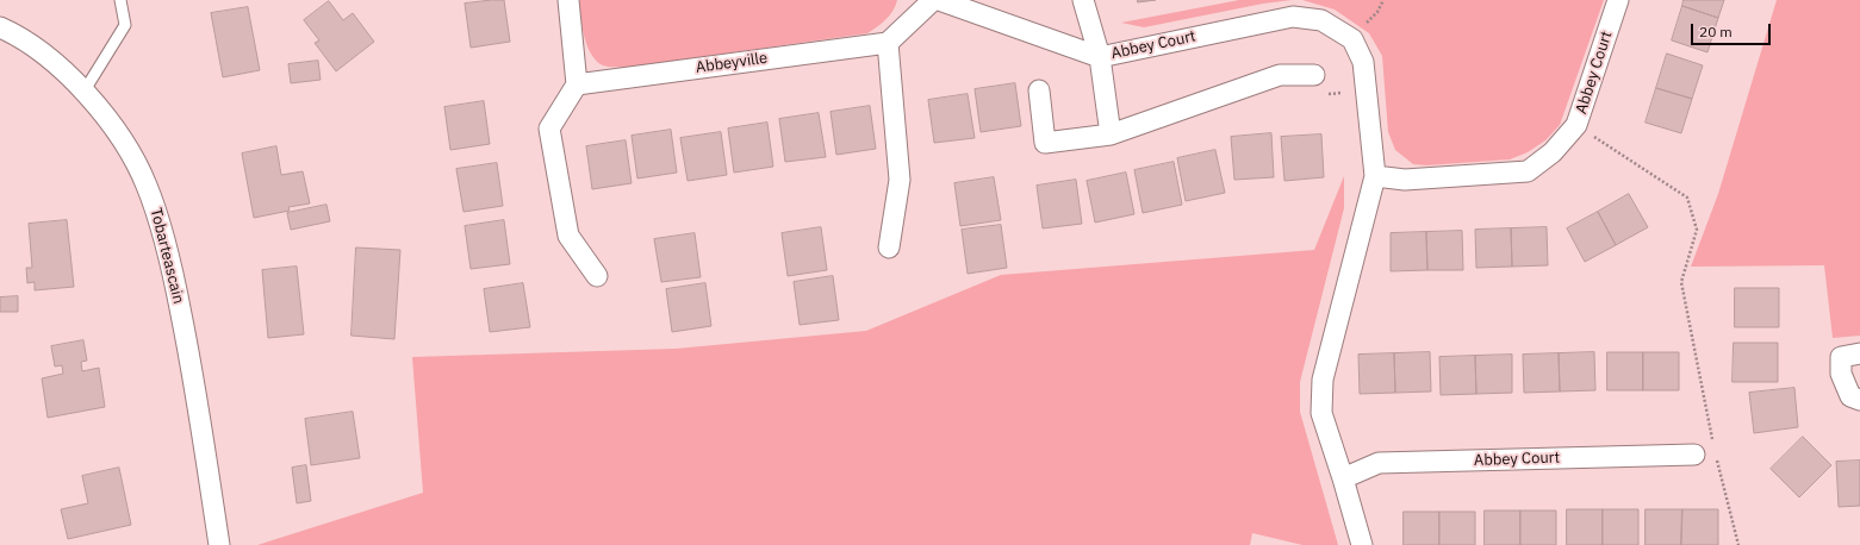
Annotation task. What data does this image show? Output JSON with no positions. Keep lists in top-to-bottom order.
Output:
{
  "streets": {
    "street": ["Abbey Court", "Abbeyville", "Tobarteascain"]
  },
  "scale_bar": "20 m"
}
